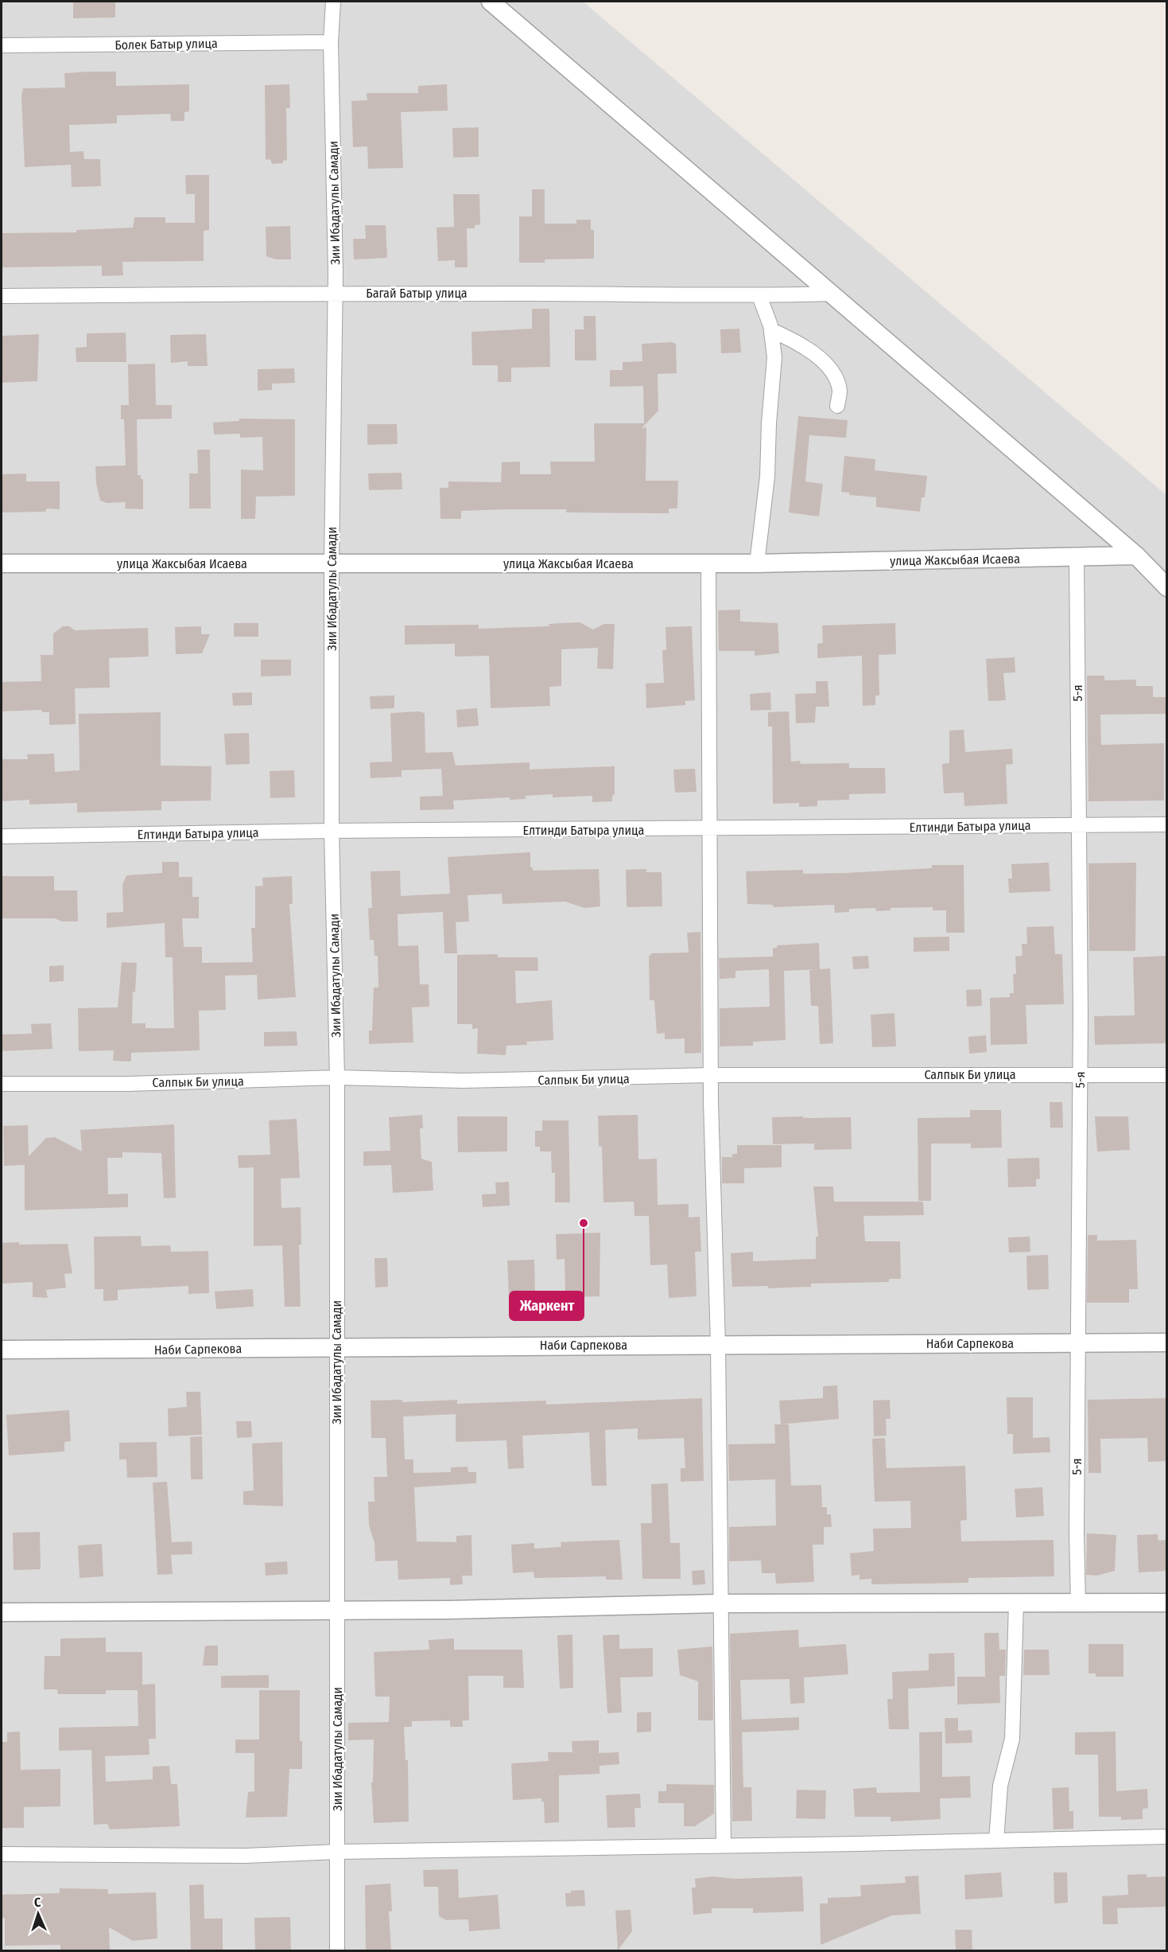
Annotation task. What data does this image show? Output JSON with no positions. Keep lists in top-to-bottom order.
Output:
{
  "streets": {
    "street": [
      "Болек Батыр улица",
      "Зии Ибадатулы Самади",
      "Багай Батыр улица",
      "улица Жаксыбая Исаева",
      "5-я",
      "Елтинди Батыра улица",
      "Салпык Би улица",
      "Наби Сарпекова"
    ]
  },
  "crossings": [
    ["Болек Батыр улица", "Зии Ибадатулы Самади"],
    ["Зии Ибадатулы Самади", "Багай Батыр улица"],
    ["Зии Ибадатулы Самади", "улица Жаксыбая Исаева"],
    ["Зии Ибадатулы Самади", "Елтинди Батыра улица"],
    ["Зии Ибадатулы Самади", "Салпык Би улица"],
    ["Зии Ибадатулы Самади", "Наби Сарпекова"],
    ["улица Жаксыбая Исаева", "5-я"],
    ["5-я", "Елтинди Батыра улица"],
    ["5-я", "Салпык Би улица"],
    ["5-я", "Наби Сарпекова"]
  ],
  "places": ["Жаркент"],
  "north": "top"
}
